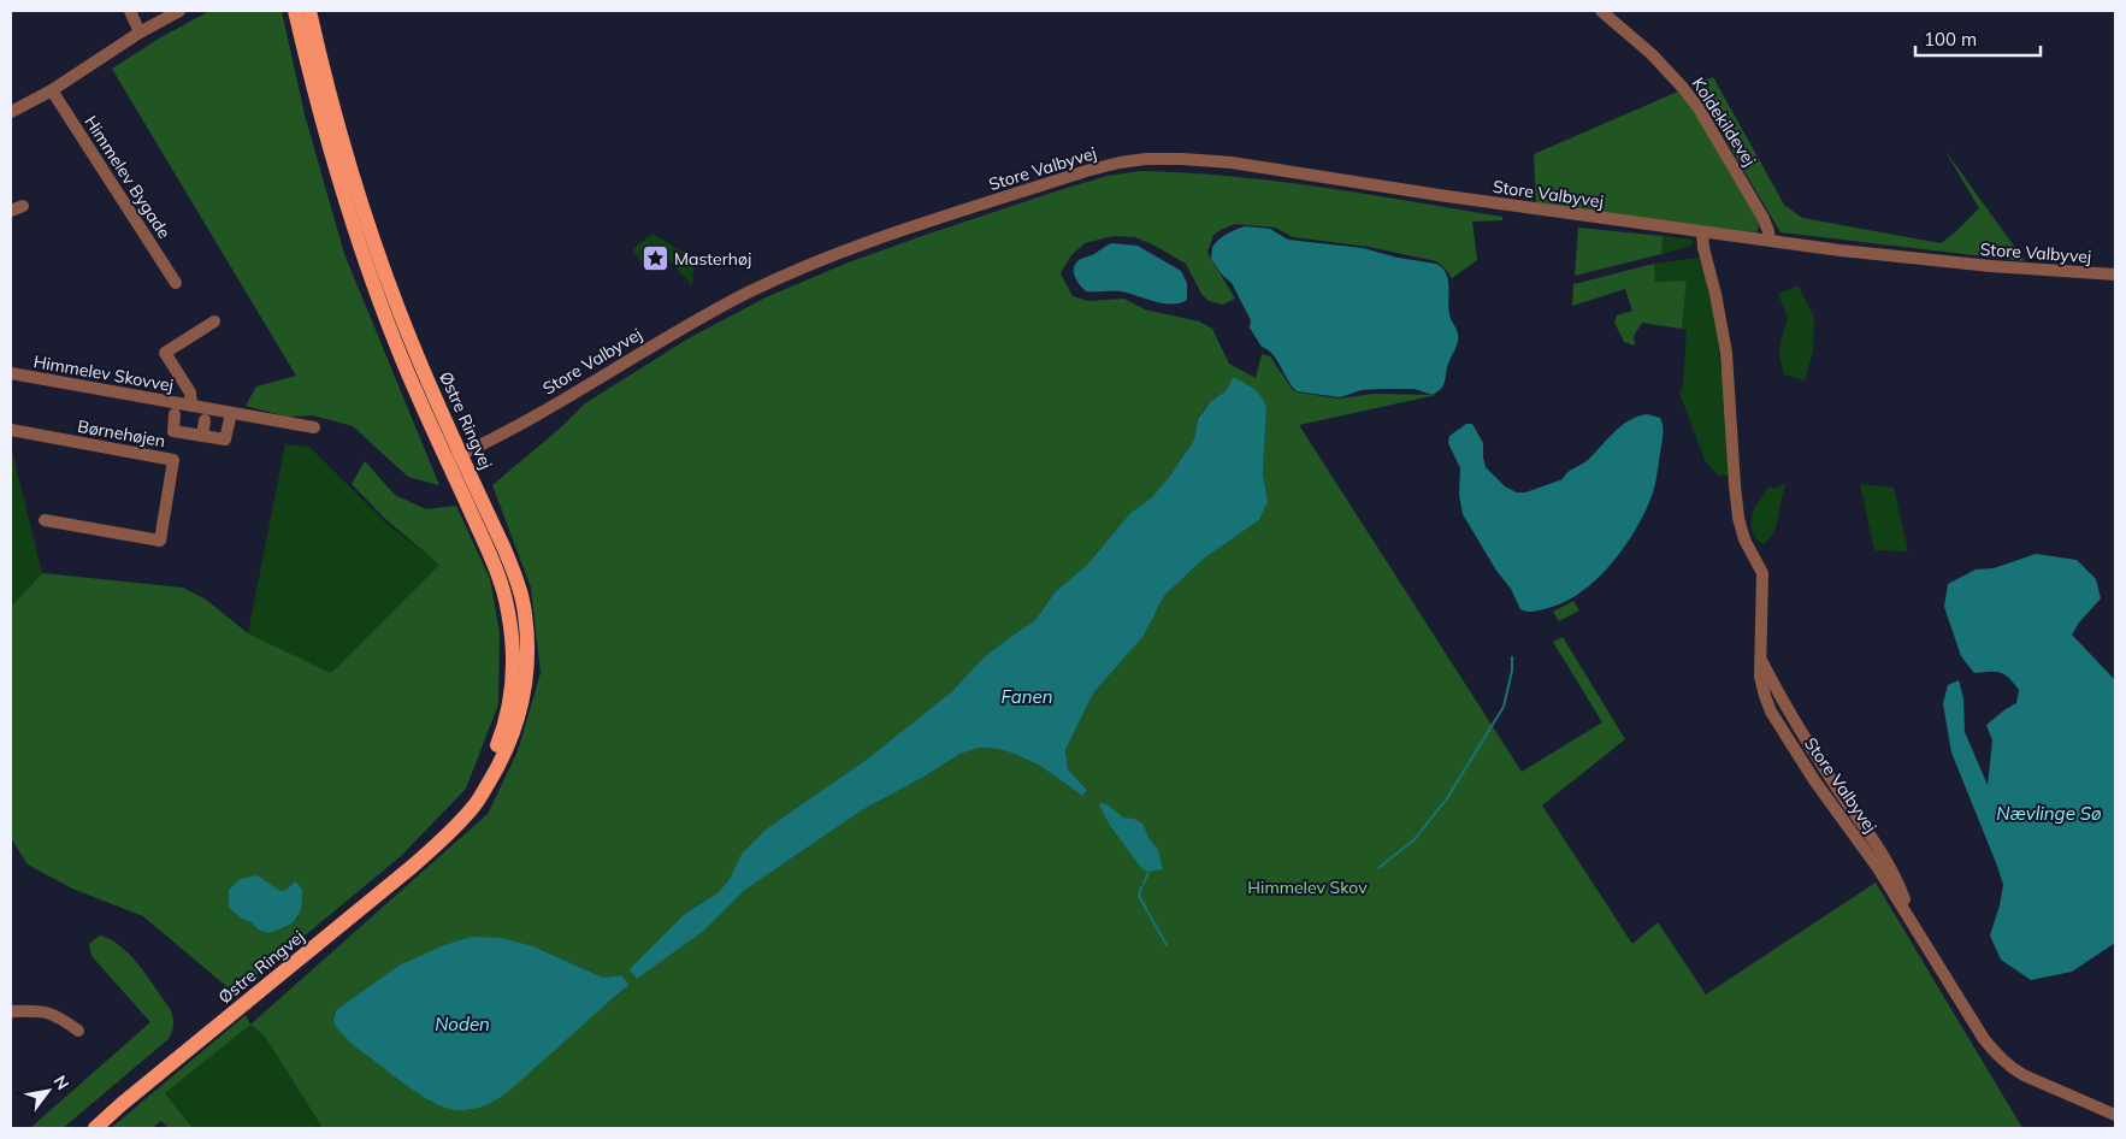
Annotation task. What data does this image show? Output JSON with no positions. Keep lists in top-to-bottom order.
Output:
{
  "streets": {
    "main road": ["Østre Ringvej"],
    "street": [
      "Koldekildevej",
      "Store Valbyvej",
      "Himmelev Bygade",
      "Himmelev Skovvej",
      "Børnehøjen"
    ]
  },
  "crossings": [
    ["Koldekildevej", "Store Valbyvej"],
    ["Store Valbyvej", "Østre Ringvej"]
  ],
  "water": ["Fanen", "Nævlinge Sø", "Noden"],
  "parks": ["Himmelev Skov"],
  "places": {
    "place": ["Masterhøj"]
  },
  "scale_bar": "100 m",
  "north": "top right"
}
